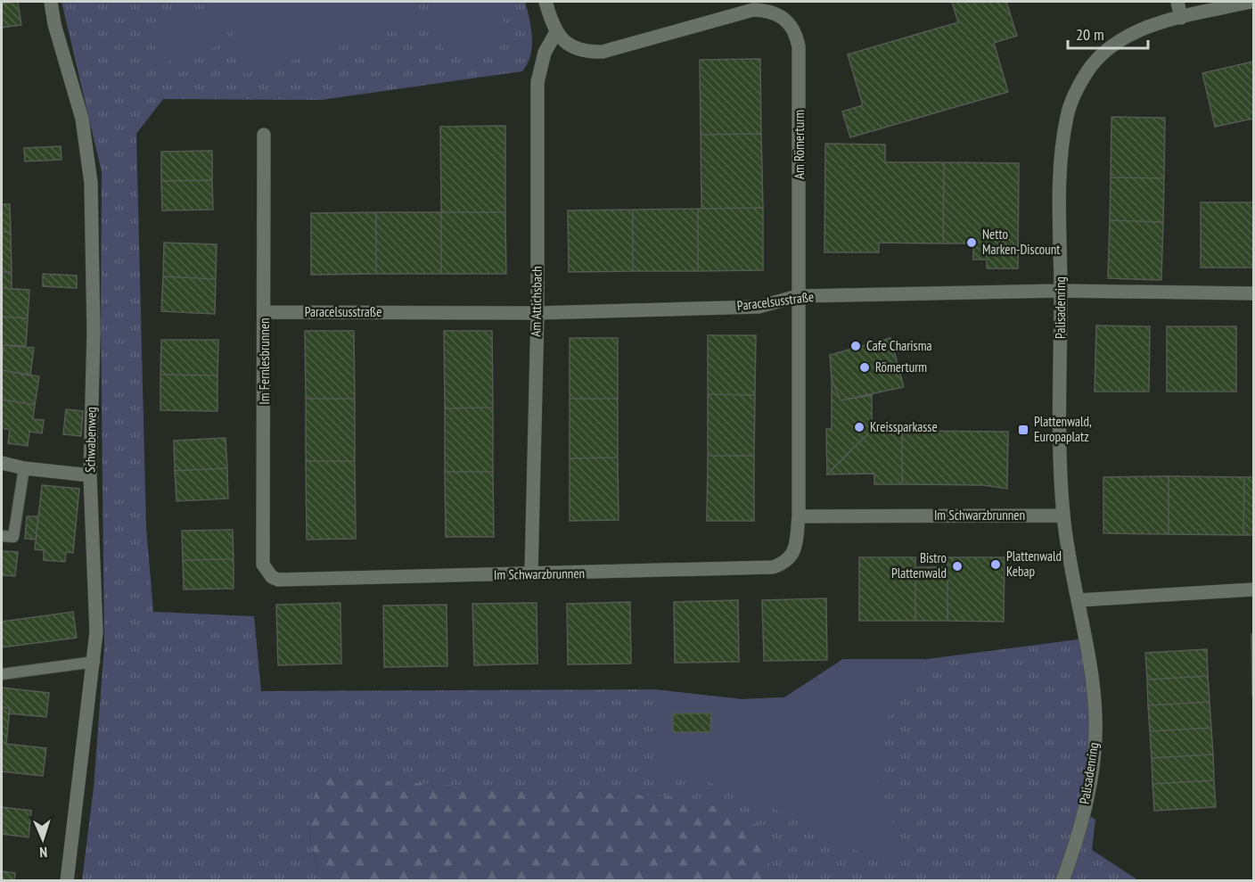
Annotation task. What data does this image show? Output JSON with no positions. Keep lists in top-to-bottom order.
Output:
{
  "streets": {
    "street": [
      "Am Römerturm",
      "Am Attichsbach",
      "Paracelsusstraße",
      "Palisadenring",
      "Im Fernlesbrunnen",
      "Schwabenweg",
      "Im Schwarzbrunnen"
    ]
  },
  "crossings": [
    ["Am Römerturm", "Am Attichsbach"],
    ["Am Römerturm", "Paracelsusstraße"],
    ["Am Römerturm", "Im Schwarzbrunnen"],
    ["Am Attichsbach", "Paracelsusstraße"],
    ["Am Attichsbach", "Im Schwarzbrunnen"],
    ["Paracelsusstraße", "Palisadenring"],
    ["Paracelsusstraße", "Im Fernlesbrunnen"],
    ["Palisadenring", "Im Schwarzbrunnen"],
    ["Im Fernlesbrunnen", "Im Schwarzbrunnen"]
  ],
  "places": {
    "other": [
      "Netto Marken-Discount",
      "Cafe Charisma",
      "Römerturm",
      "Kreissparkasse",
      "Plattenwald Kebap",
      "Bistro Plattenwald"
    ],
    "transit": ["Plattenwald, Europaplatz"]
  },
  "scale_bar": "20 m",
  "north": "bottom"
}
